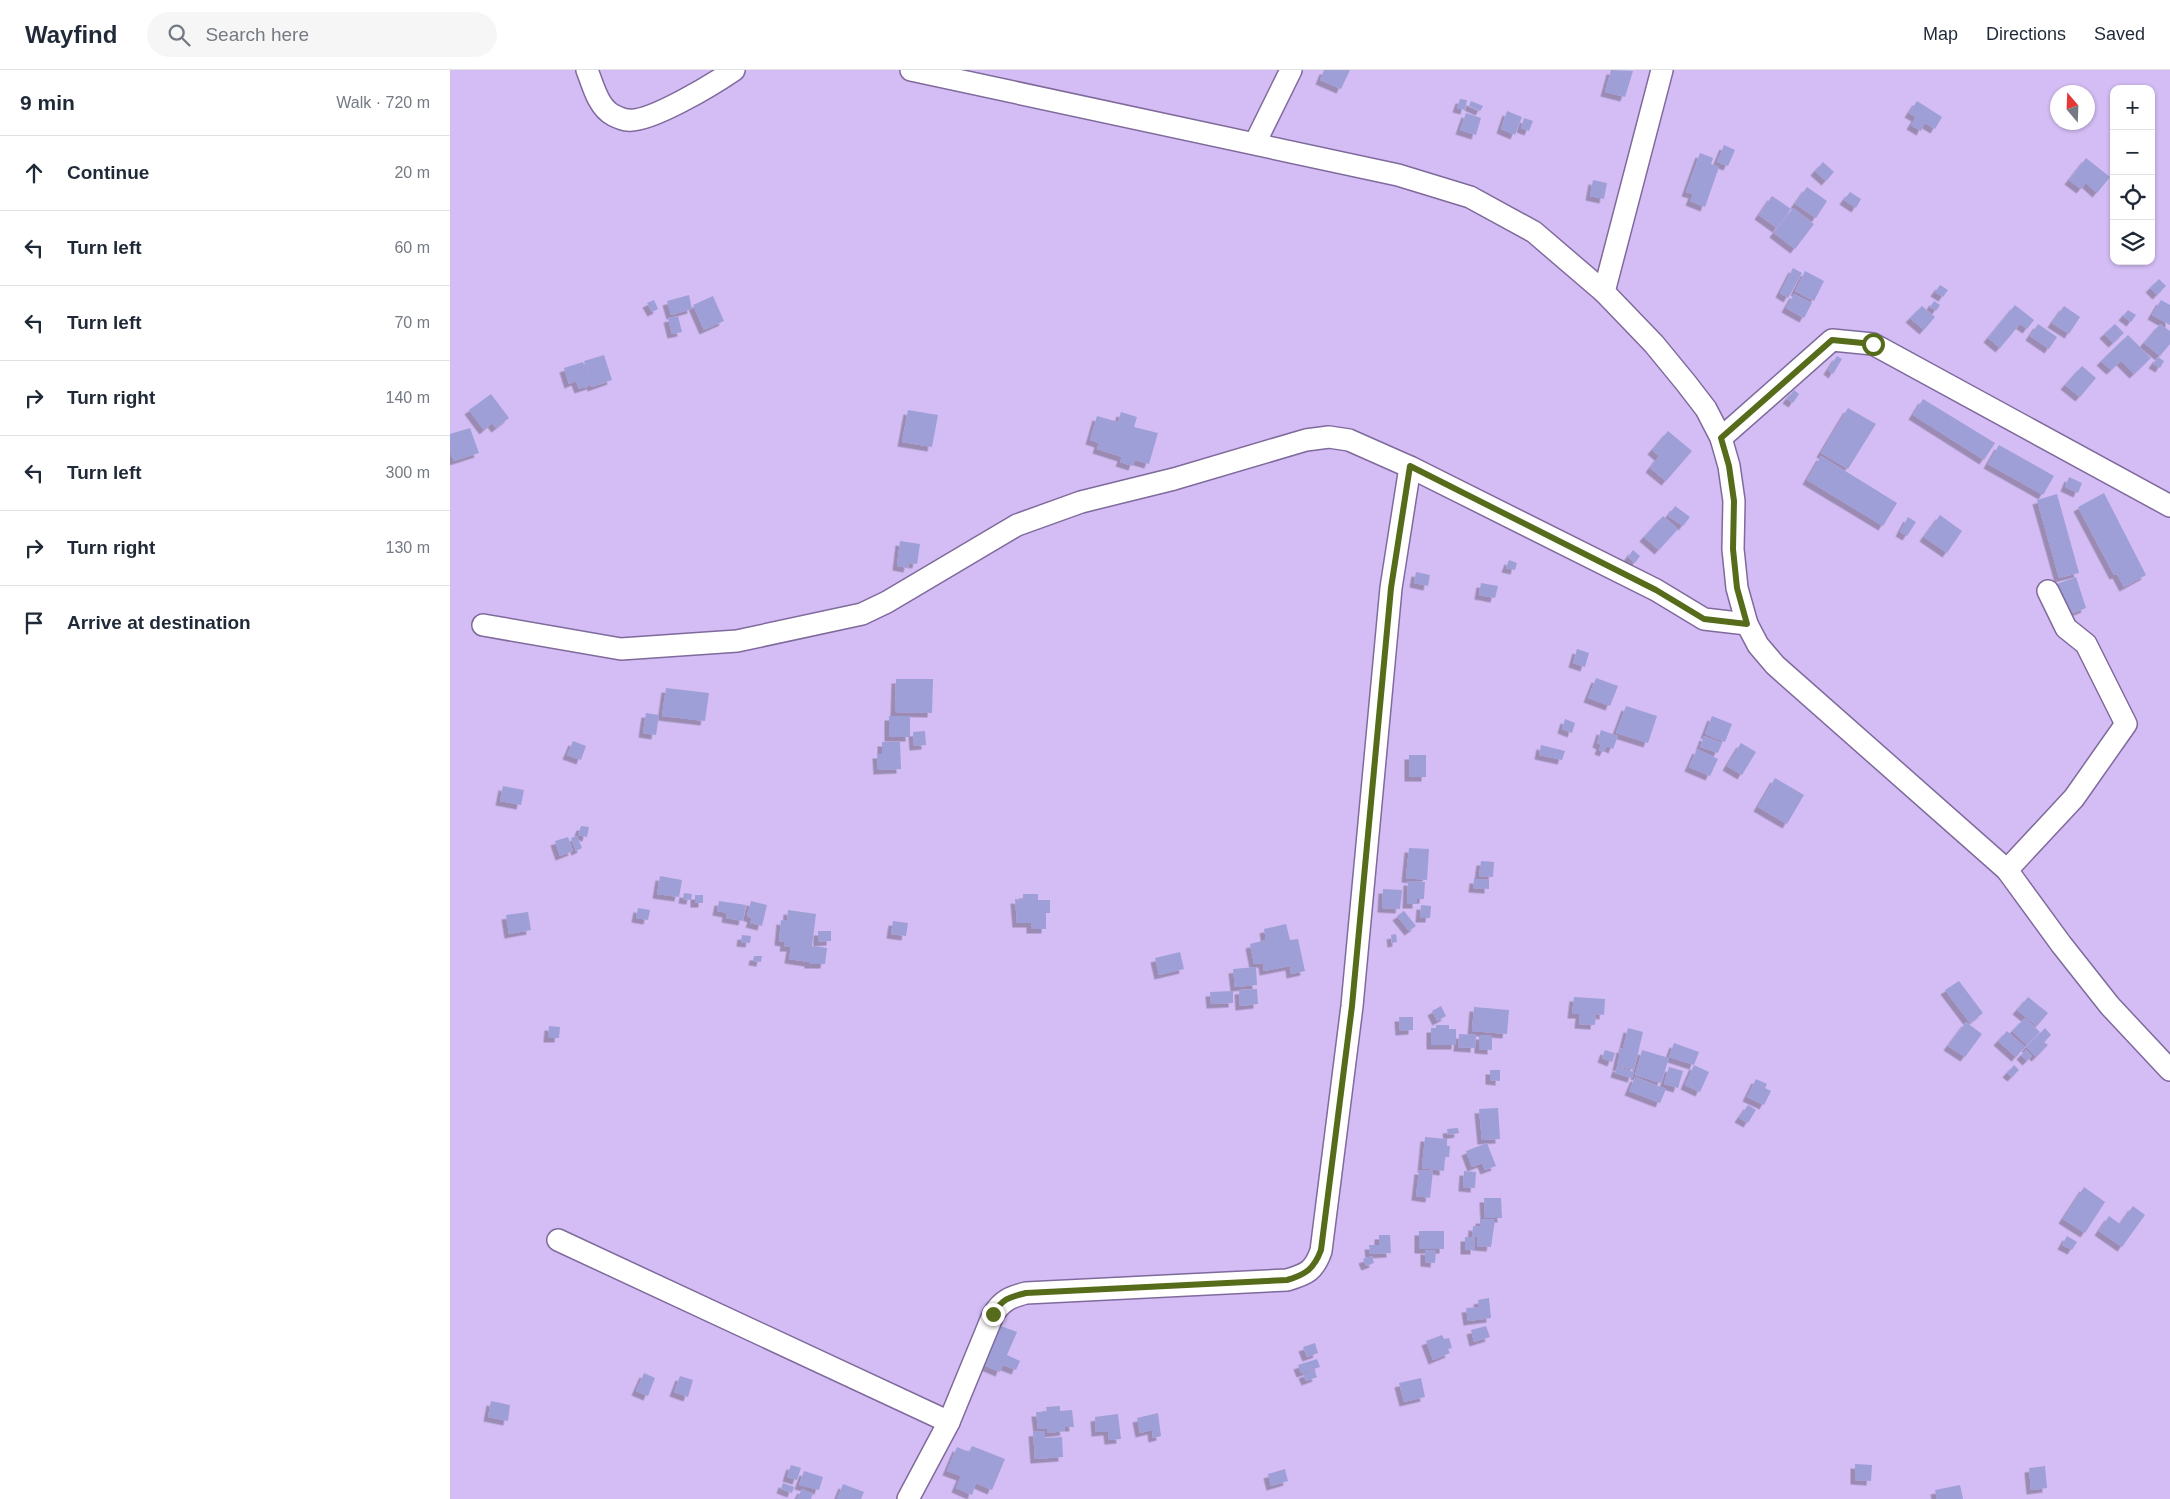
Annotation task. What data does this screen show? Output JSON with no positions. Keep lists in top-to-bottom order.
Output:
{
  "north": "top",
  "page": {
    "header": "Wayfind",
    "search": "Search here",
    "nav": ["Map", "Directions", "Saved"],
    "heading": ["9 min", "Walk · 720 m"],
    "map_buttons": ["+", "−"],
    "list": [
      ["Continue", "20 m"],
      ["Turn left", "60 m"],
      ["Turn left", "70 m"],
      ["Turn right", "140 m"],
      ["Turn left", "300 m"],
      ["Turn right", "130 m"],
      "Arrive at destination"
    ]
  }
}
